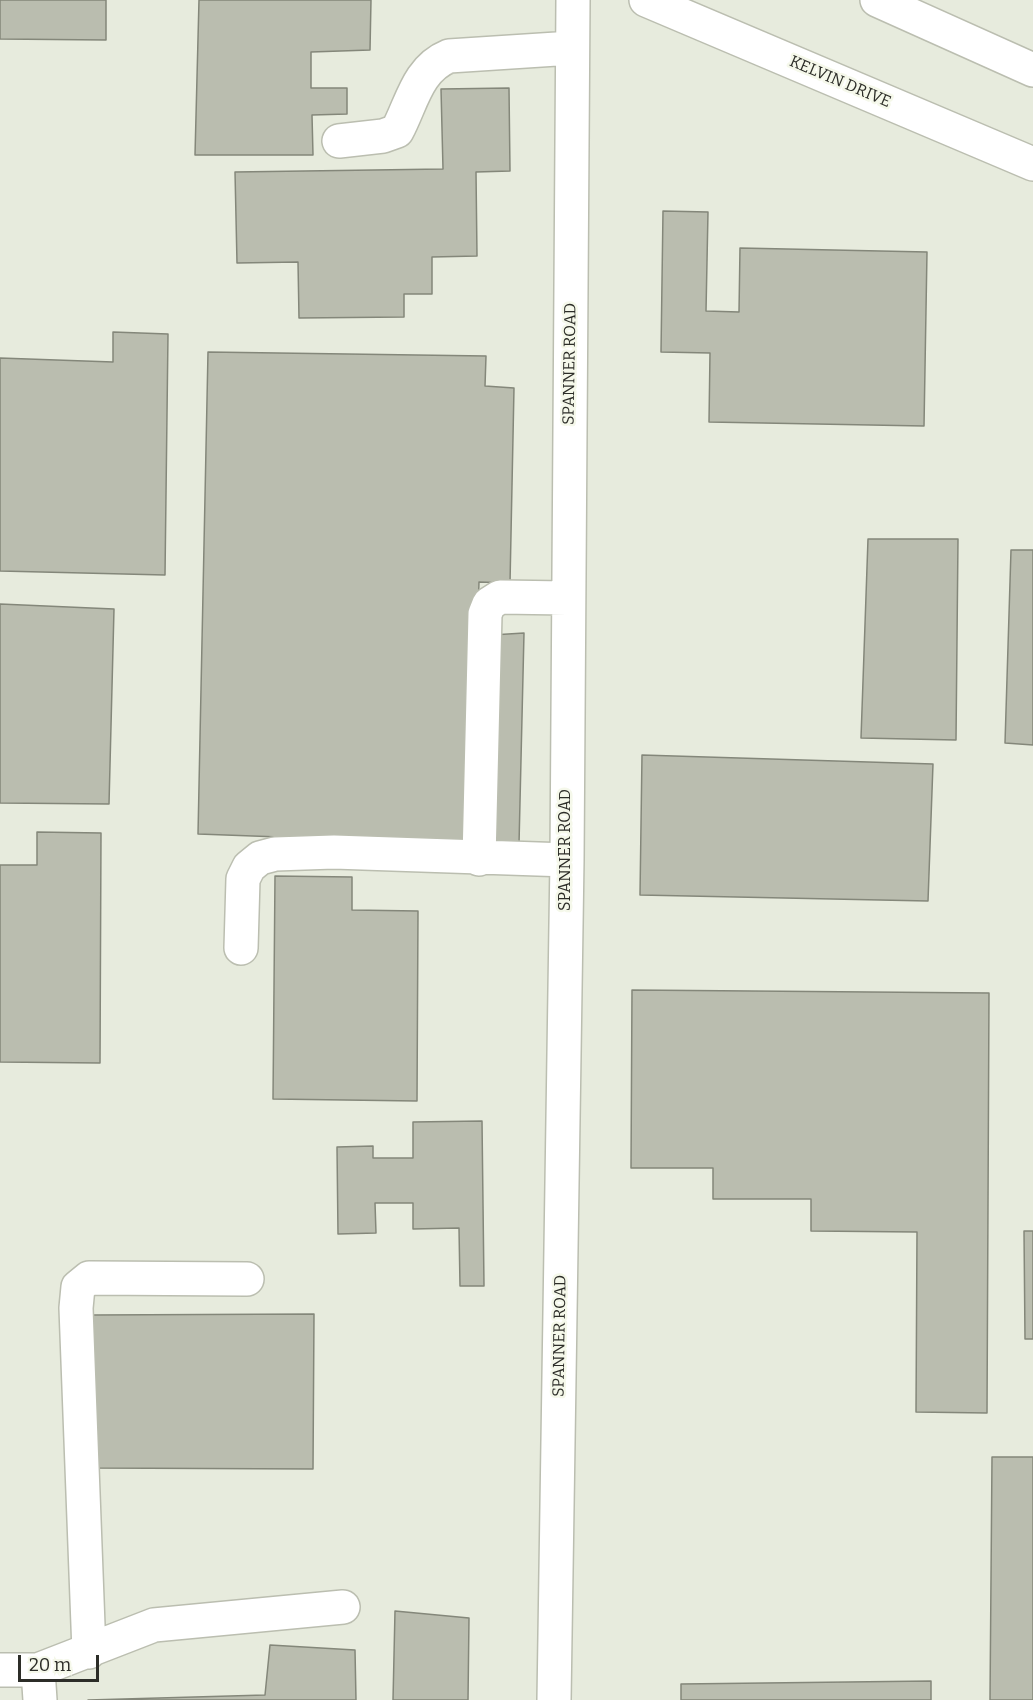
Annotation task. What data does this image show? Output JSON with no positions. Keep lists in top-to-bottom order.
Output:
{
  "streets": {
    "street": ["KELVIN DRIVE", "SPANNER ROAD"]
  },
  "scale_bar": "20 m"
}
